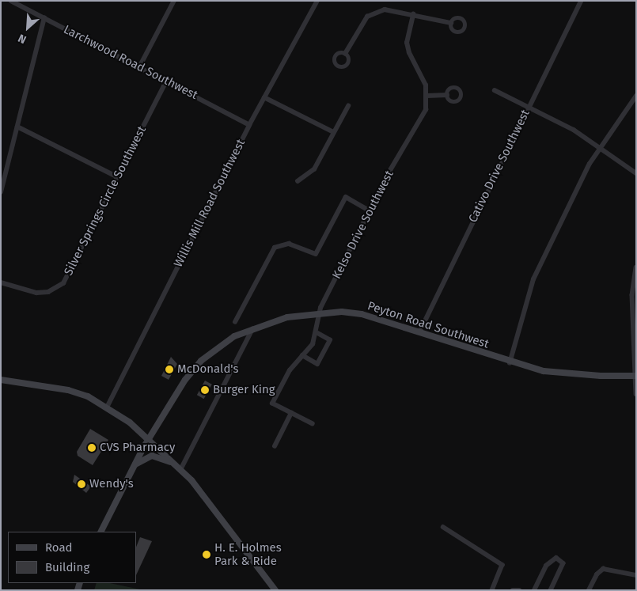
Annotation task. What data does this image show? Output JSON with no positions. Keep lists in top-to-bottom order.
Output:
{
  "streets": {
    "street": [
      "Larchwood Road Southwest",
      "Cativo Drive Southwest",
      "Silver Springs Circle Southwest",
      "Willis Mill Road Southwest",
      "Kelso Drive Southwest",
      "Peyton Road Southwest"
    ]
  },
  "crossings": [
    ["Larchwood Road Southwest", "Silver Springs Circle Southwest"],
    ["Larchwood Road Southwest", "Willis Mill Road Southwest"],
    ["Cativo Drive Southwest", "Peyton Road Southwest"],
    ["Kelso Drive Southwest", "Peyton Road Southwest"]
  ],
  "places": [
    "McDonald's",
    "Burger King",
    "CVS Pharmacy",
    "Wendy's",
    "H. E. Holmes Park & Ride"
  ],
  "legend": ["Road", "Building"],
  "north": "bottom left"
}
